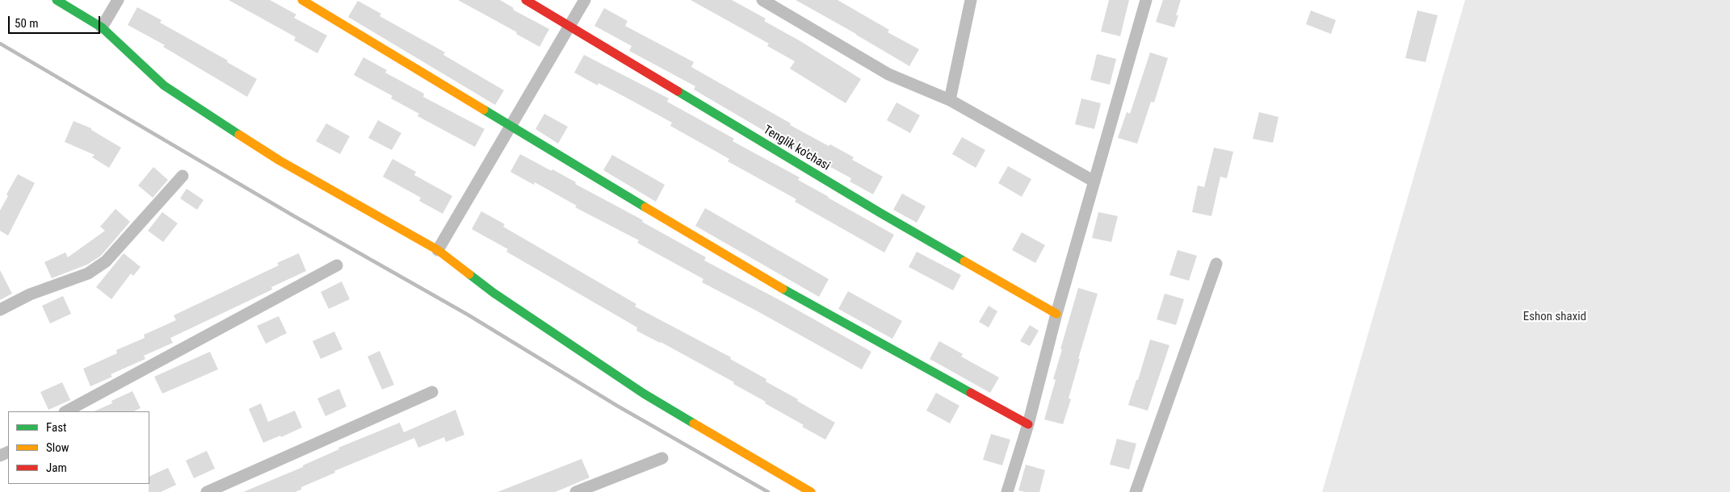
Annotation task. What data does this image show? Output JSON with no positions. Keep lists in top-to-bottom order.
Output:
{
  "streets": {
    "street": ["Tenglik ko'chasi"]
  },
  "parks": ["Eshon shaxid"],
  "legend": ["Fast", "Slow", "Jam"],
  "scale_bar": "50 m"
}
